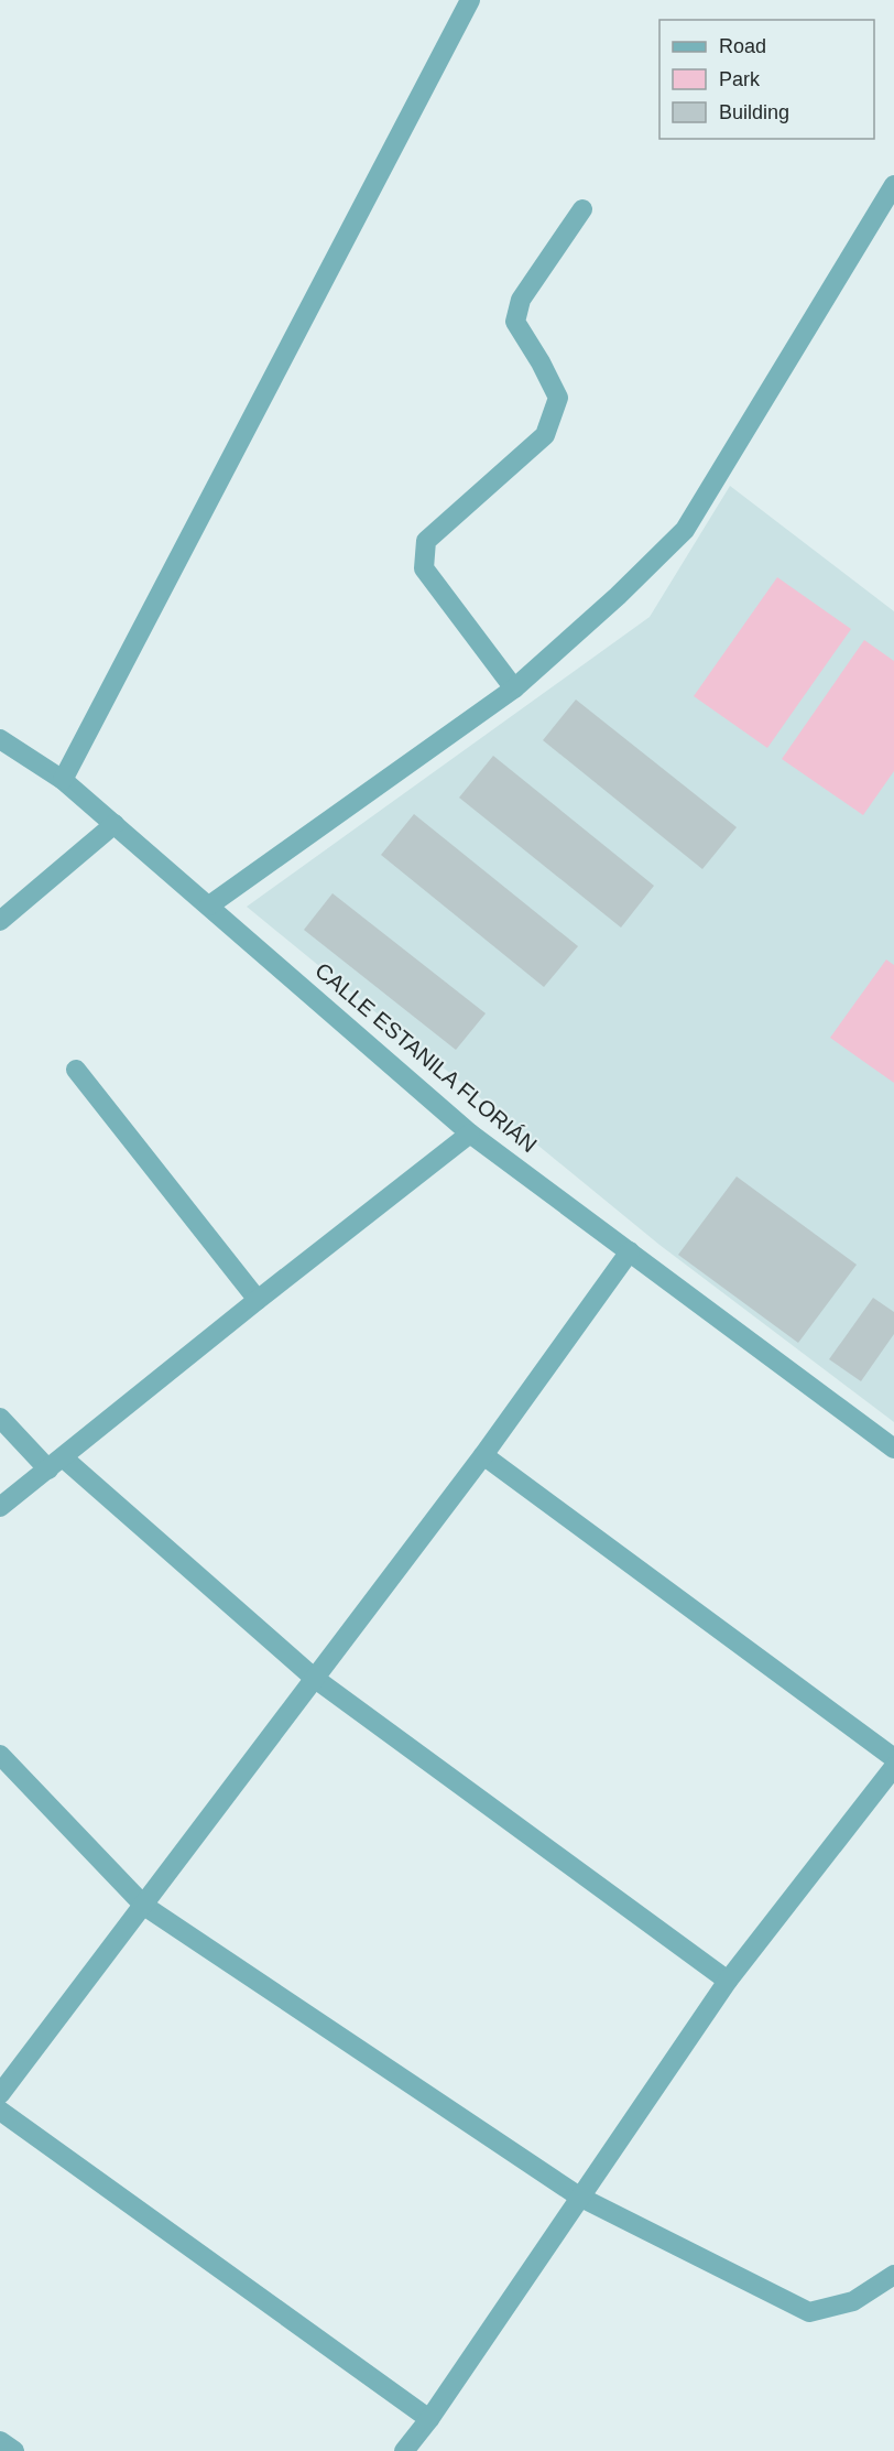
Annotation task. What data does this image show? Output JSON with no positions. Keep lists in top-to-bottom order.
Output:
{
  "streets": {
    "street": ["CALLE ESTANILA FLORIÁN"]
  },
  "legend": ["Road", "Park", "Building"]
}
